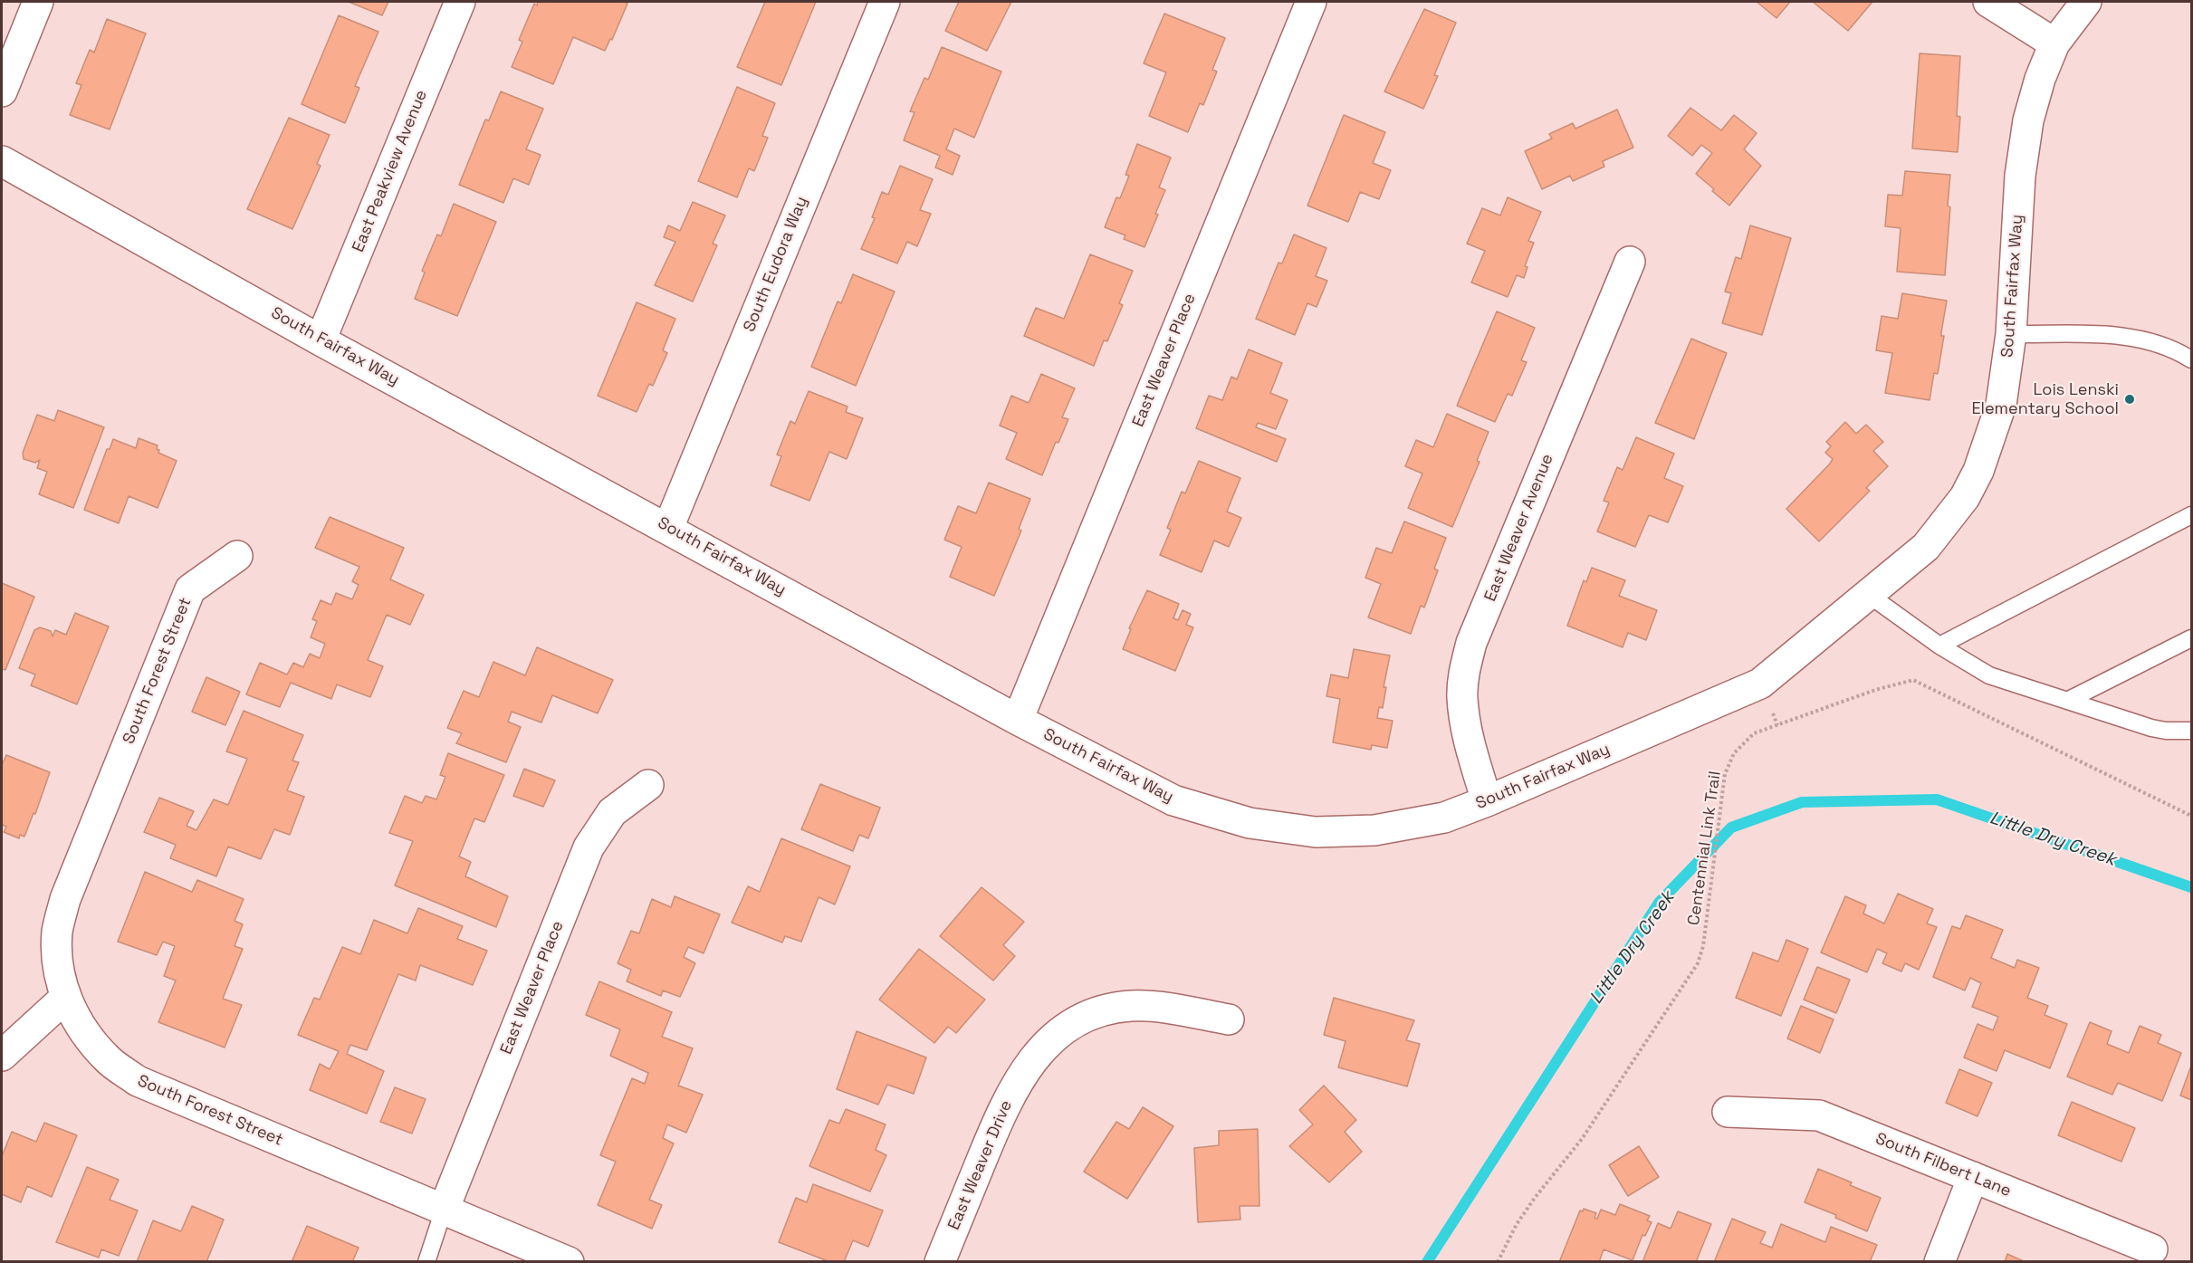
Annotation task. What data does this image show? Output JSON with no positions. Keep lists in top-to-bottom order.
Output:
{
  "streets": {
    "street": [
      "East Peakview Avenue",
      "South Eudora Way",
      "South Fairfax Way",
      "East Weaver Place",
      "East Weaver Avenue",
      "South Forest Street",
      "East Weaver Drive",
      "South Filbert Lane"
    ],
    "path": ["Centennial Link Trail"]
  },
  "crossings": [
    ["East Peakview Avenue", "South Fairfax Way"],
    ["South Eudora Way", "South Fairfax Way"],
    ["South Fairfax Way", "East Weaver Place"],
    ["South Fairfax Way", "East Weaver Avenue"],
    ["East Weaver Place", "South Forest Street"]
  ],
  "water": ["Little Dry Creek"],
  "places": ["Lois Lenski Elementary School"]
}
